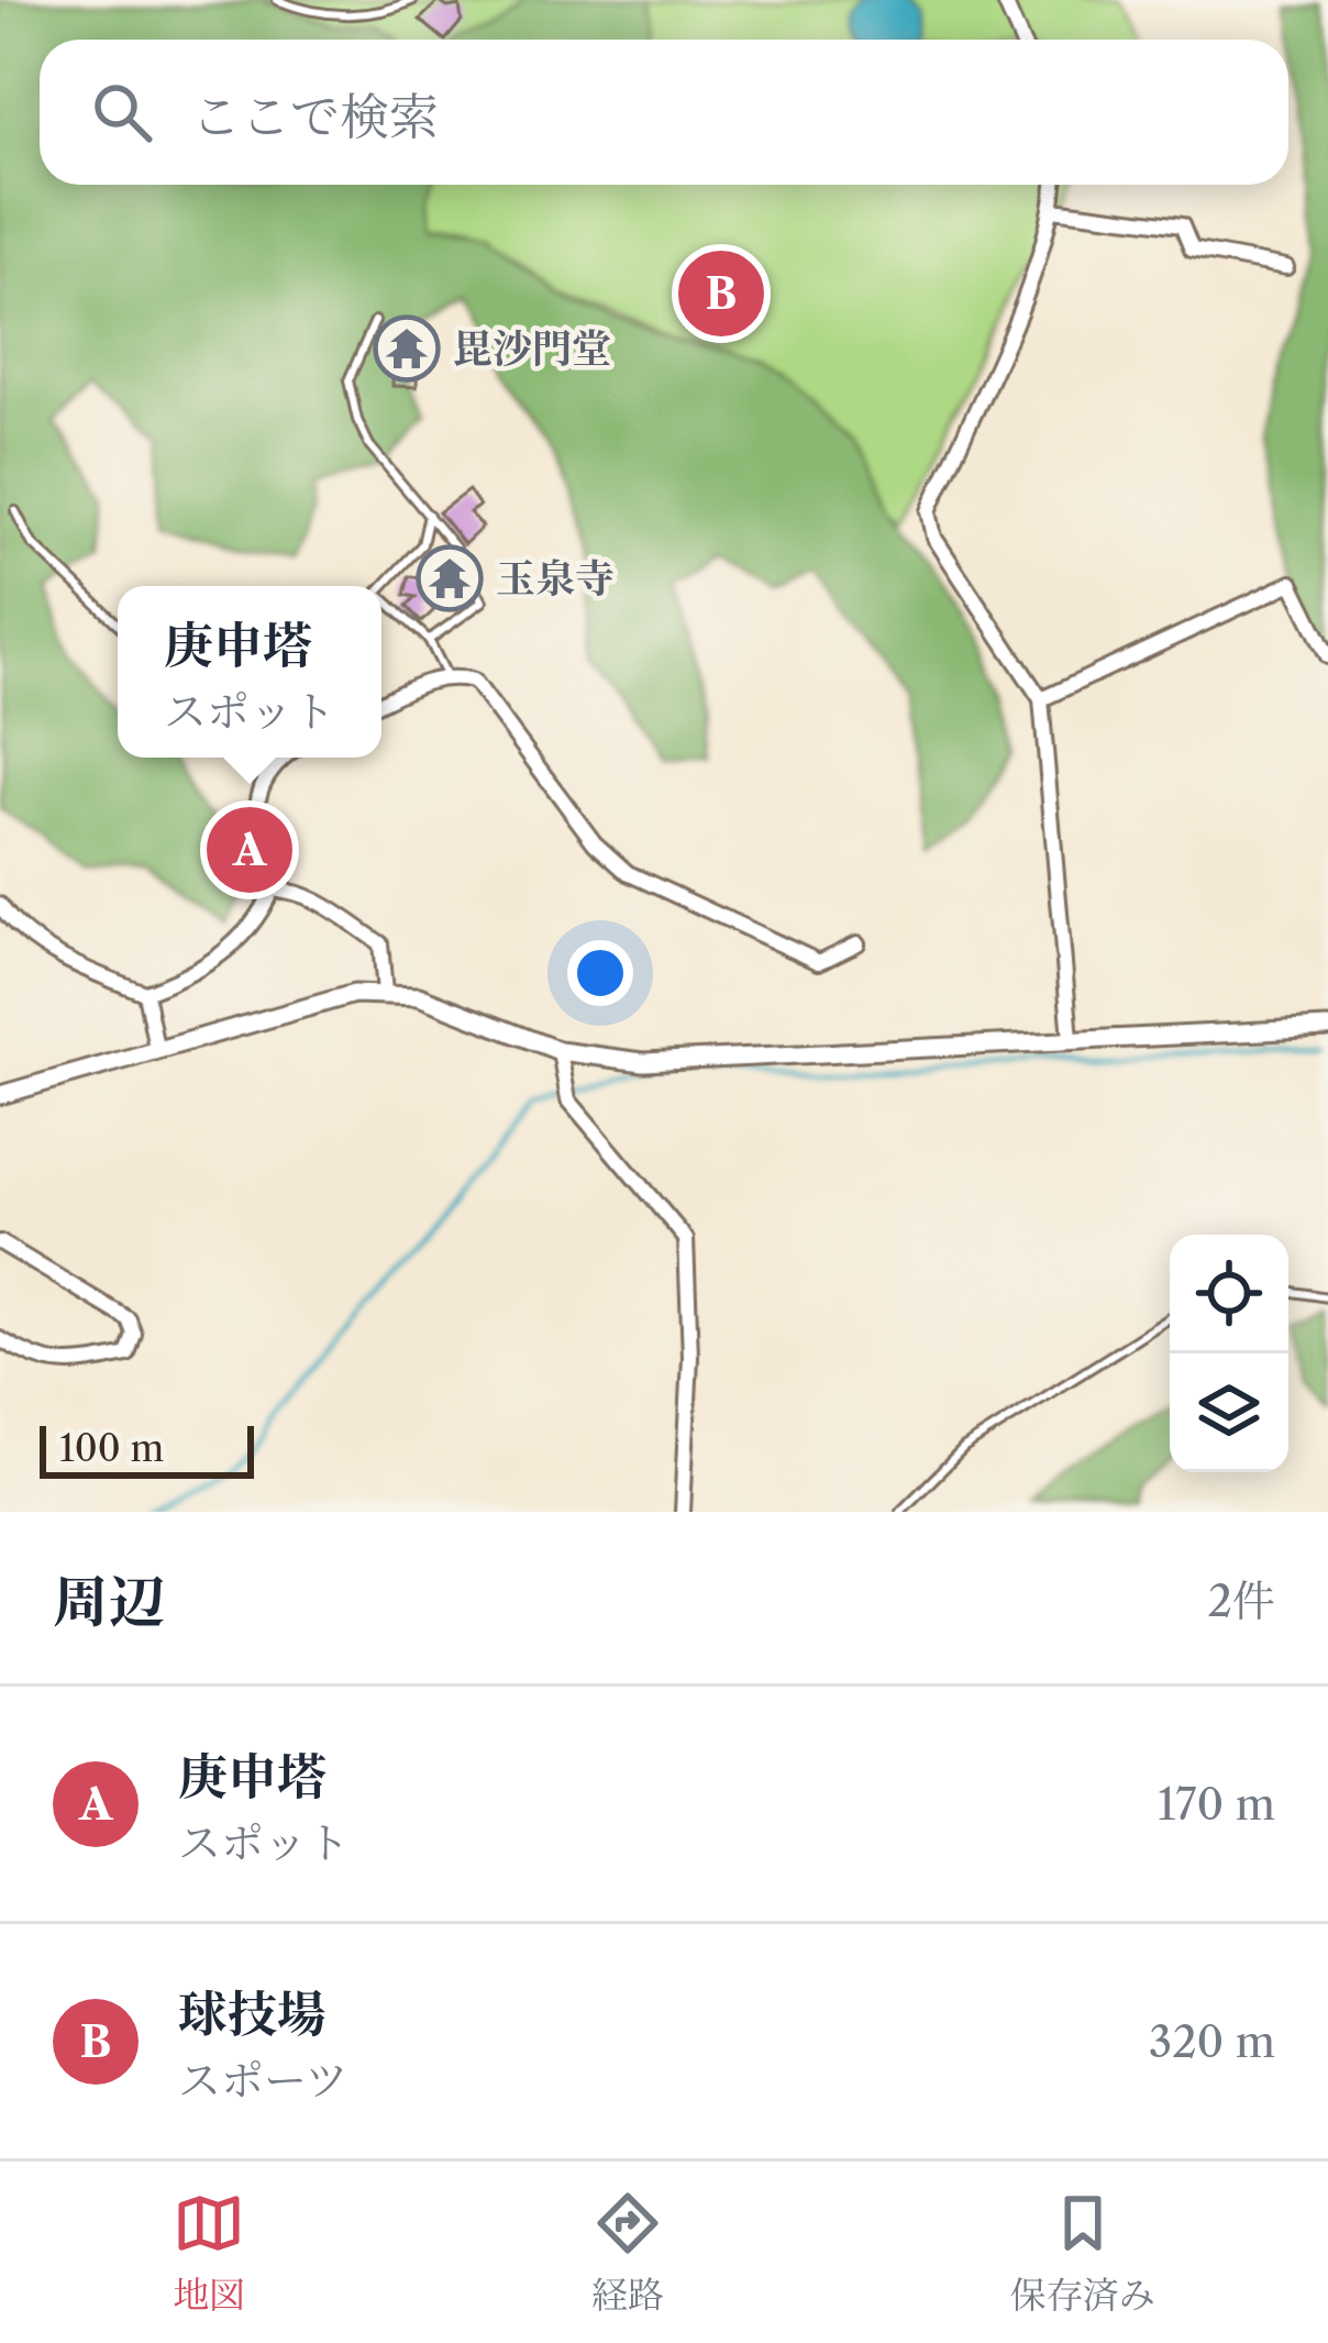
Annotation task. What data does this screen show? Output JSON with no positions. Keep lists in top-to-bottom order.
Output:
{
  "places": {
    "temple": ["毘沙門堂", "玉泉寺"]
  },
  "scale_bar": "100 m",
  "page": {
    "search": "ここで検索",
    "pins": ["B", "A"],
    "popup": ["庚申塔", "スポット"],
    "scale": "100 m",
    "heading": ["周辺", "2件"],
    "list": [
      {
        "mark": "A",
        "name": "庚申塔",
        "note": "スポット",
        "value": "170 m"
      },
      {
        "mark": "B",
        "name": "球技場",
        "note": "スポーツ",
        "value": "320 m"
      }
    ],
    "nav": ["地図", "経路", "保存済み"]
  }
}
